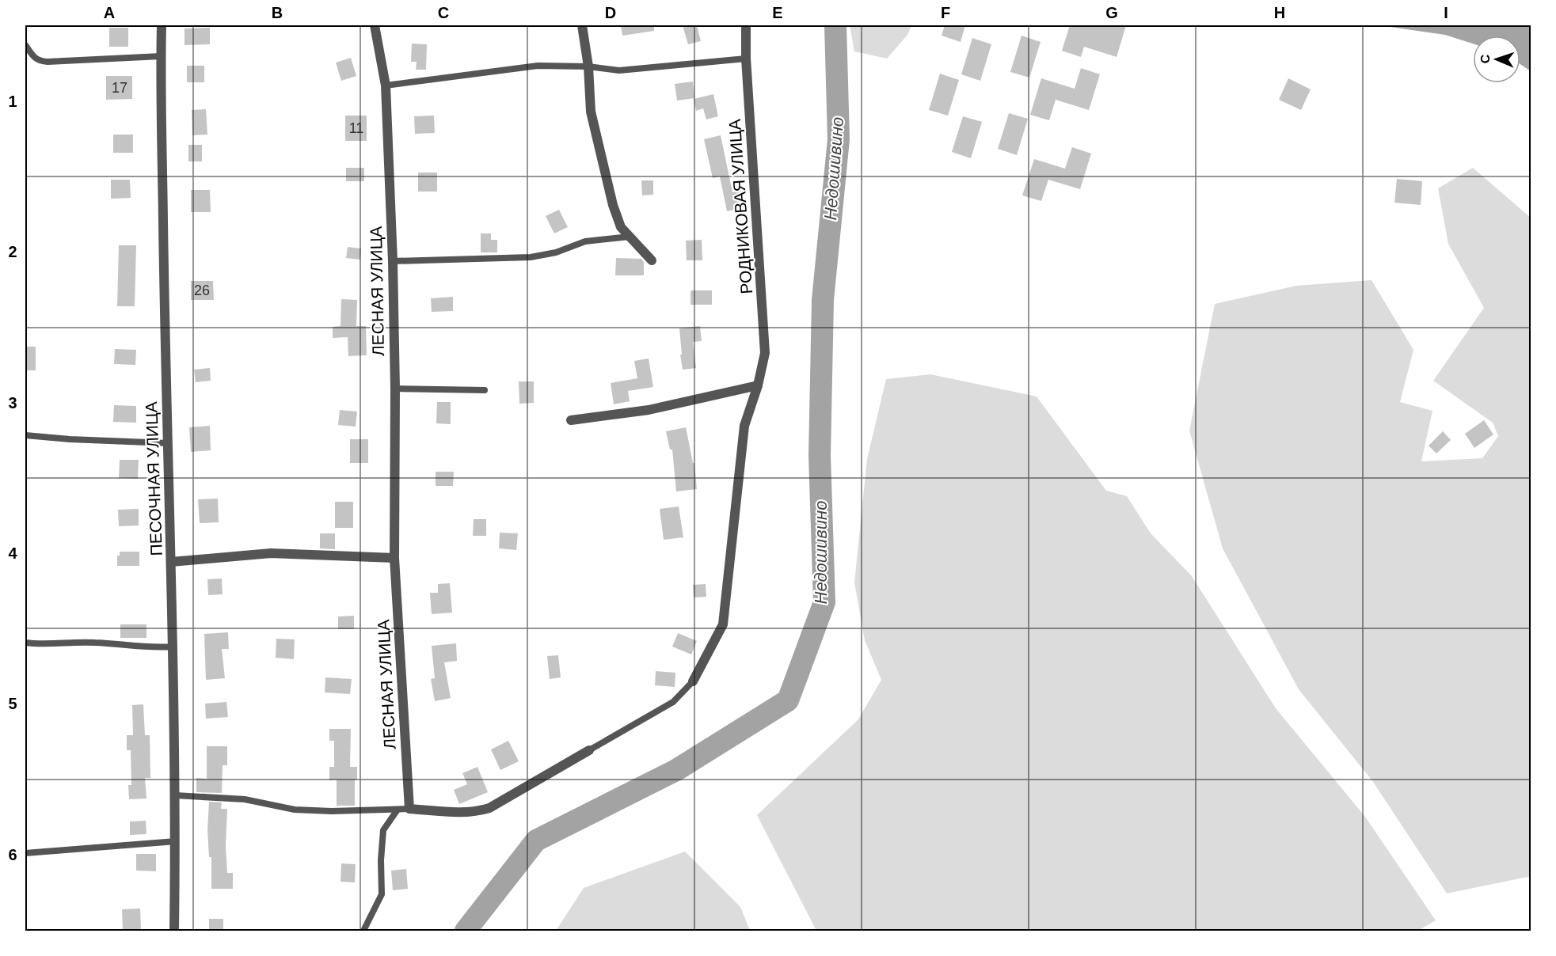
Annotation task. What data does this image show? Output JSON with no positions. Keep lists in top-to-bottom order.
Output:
{
  "streets": {
    "street": ["РОДНИКОВАЯ УЛИЦА", "ЛЕСНАЯ УЛИЦА", "ПЕСОЧНАЯ УЛИЦА"]
  },
  "water": ["Недошивино"],
  "house_numbers": ["17", "11", "26"],
  "north": "left",
  "grid": {
    "columns": [
      "A",
      "B",
      "C",
      "D",
      "E",
      "F",
      "G",
      "H",
      "I"
    ],
    "rows": [
      "1",
      "2",
      "3",
      "4",
      "5",
      "6"
    ]
  }
}
